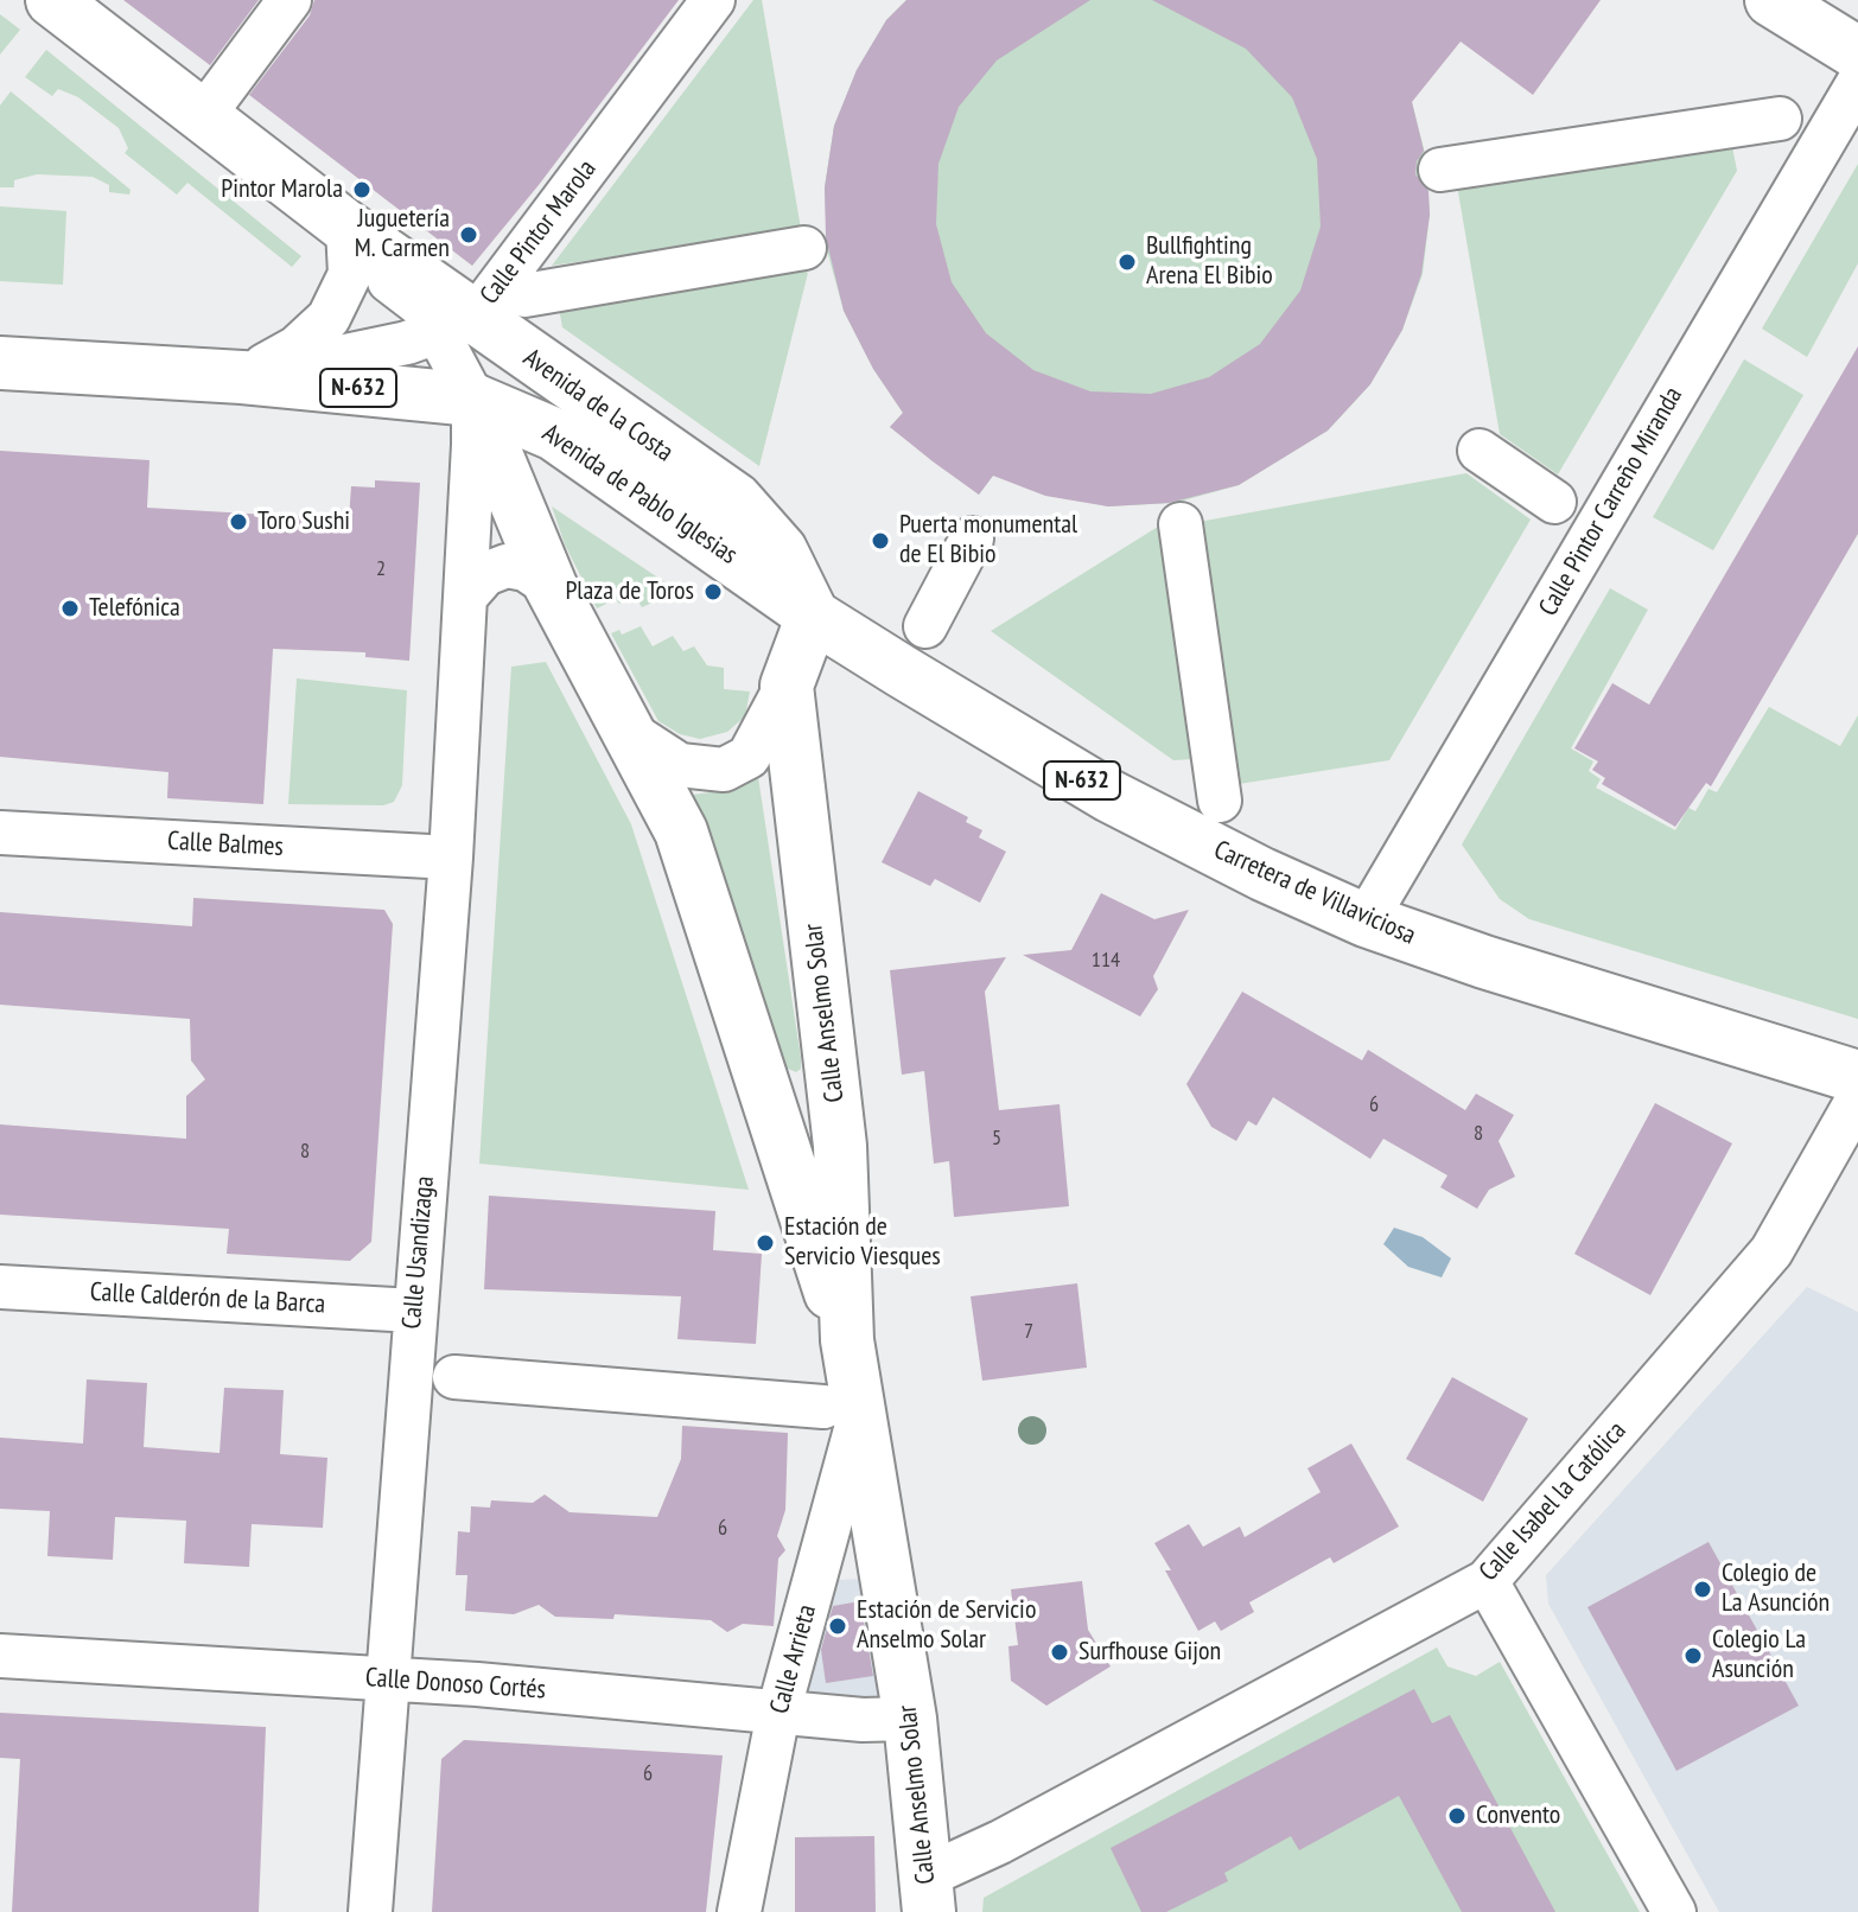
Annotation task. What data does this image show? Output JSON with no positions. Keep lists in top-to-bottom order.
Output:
{
  "streets": {
    "main road": [
      "N-632",
      "Avenida de la Costa",
      "Avenida de Pablo Iglesias",
      "Carretera de Villaviciosa",
      "Calle Anselmo Solar"
    ],
    "street": [
      "Calle Pintor Marola",
      "Calle Pintor Carreño Miranda",
      "Calle Balmes",
      "Calle Usandizaga",
      "Calle Calderón de la Barca",
      "Calle Isabel la Católica",
      "Calle Arrieta",
      "Calle Donoso Cortés"
    ]
  },
  "crossings": [
    ["Calle Pintor Marola", "Avenida de la Costa"],
    ["Avenida de la Costa", "Avenida de Pablo Iglesias"],
    ["Avenida de la Costa", "Carretera de Villaviciosa"],
    ["Avenida de Pablo Iglesias", "Carretera de Villaviciosa"],
    ["Avenida de Pablo Iglesias", "Calle Anselmo Solar"],
    ["Avenida de Pablo Iglesias", "Calle Usandizaga"],
    ["Calle Pintor Carreño Miranda", "Carretera de Villaviciosa"],
    ["Calle Balmes", "Calle Usandizaga"],
    ["Calle Anselmo Solar", "Calle Usandizaga"],
    ["Calle Anselmo Solar", "Calle Isabel la Católica"],
    ["Calle Anselmo Solar", "Calle Arrieta"],
    ["Calle Anselmo Solar", "Calle Donoso Cortés"],
    ["Calle Usandizaga", "Calle Calderón de la Barca"],
    ["Calle Usandizaga", "Calle Donoso Cortés"],
    ["Calle Arrieta", "Calle Donoso Cortés"]
  ],
  "places": [
    "Pintor Marola",
    "Juguetería M. Carmen",
    "Bullfighting Arena El Bibio",
    "Toro Sushi",
    "Puerta monumental de El Bibio",
    "Plaza de Toros",
    "Telefónica",
    "Estación de Servicio Viesques",
    "Colegio de La Asunción",
    "Estación de Servicio Anselmo Solar",
    "Surfhouse Gijon",
    "Colegio La Asunción",
    "Convento"
  ],
  "house_numbers": [
    "2",
    "114",
    "6",
    "8",
    "5",
    "8",
    "7",
    "6",
    "6"
  ]
}
